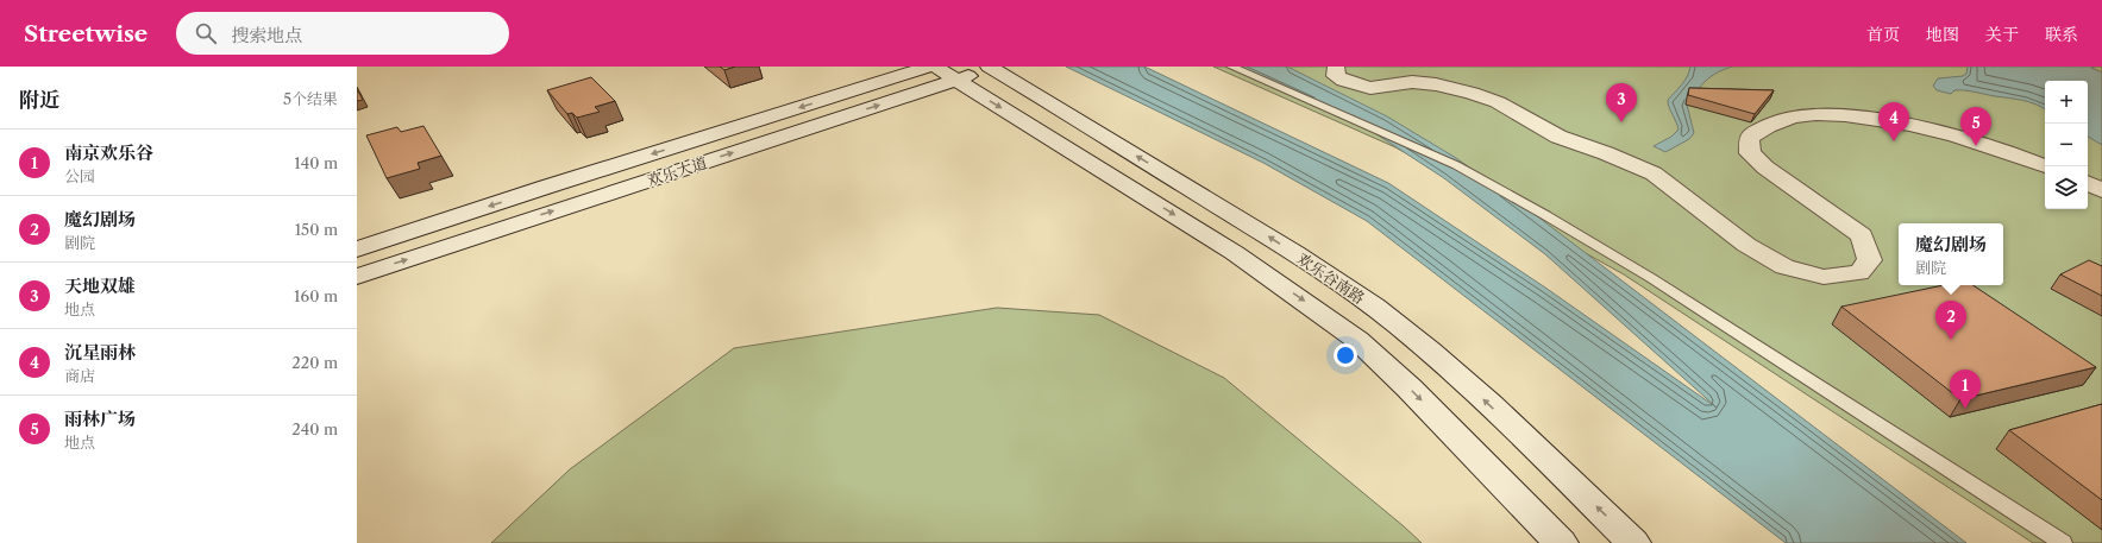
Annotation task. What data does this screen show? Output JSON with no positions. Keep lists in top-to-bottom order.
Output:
{
  "streets": {
    "street": ["欢乐大道", "欢乐谷南路"]
  },
  "crossings": [
    ["欢乐大道", "欢乐谷南路"]
  ],
  "page": {
    "header": "Streetwise",
    "search": "搜索地点",
    "nav": [
      "首页",
      "地图",
      "关于",
      "联系"
    ],
    "heading": ["附近", "5个结果"],
    "map_buttons": ["+", "−"],
    "pins": [
      "3",
      "4",
      "5",
      "2",
      "1"
    ],
    "list": [
      {
        "mark": "1",
        "name": "南京欢乐谷",
        "note": "公园",
        "value": "140 m"
      },
      {
        "mark": "2",
        "name": "魔幻剧场",
        "note": "剧院",
        "value": "150 m"
      },
      {
        "mark": "3",
        "name": "天地双雄",
        "note": "地点",
        "value": "160 m"
      },
      {
        "mark": "4",
        "name": "沉星雨林",
        "note": "商店",
        "value": "220 m"
      },
      {
        "mark": "5",
        "name": "雨林广场",
        "note": "地点",
        "value": "240 m"
      }
    ],
    "popup": ["魔幻剧场", "剧院"]
  }
}
